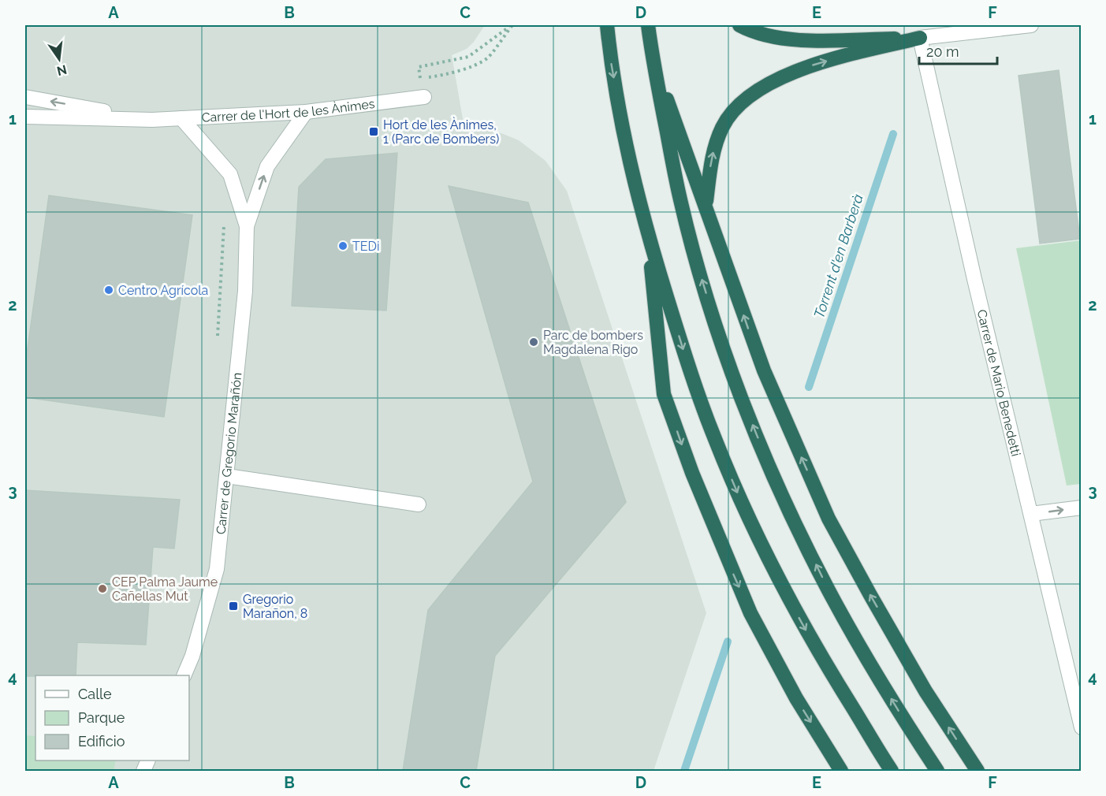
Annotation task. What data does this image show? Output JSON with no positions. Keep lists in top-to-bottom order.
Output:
{
  "streets": {
    "street": ["Carrer de l'Hort de les Ànimes", "Carrer de Mario Benedetti", "Carrer de Gregorio Marañón"]
  },
  "crossings": [
    ["Carrer de l'Hort de les Ànimes", "Carrer de Gregorio Marañón"]
  ],
  "water": ["Torrent d'en Barberà"],
  "places": {
    "transit": ["Hort de les Ànimes, 1 (Parc de Bombers)", "Gregorio Marañon, 8"],
    "other": [
      "TEDi",
      "Centro Agrícola",
      "Parc de bombers Magdalena Rigo",
      "CEP Palma Jaume Cañellas Mut"
    ]
  },
  "legend": ["Calle", "Parque", "Edificio"],
  "scale_bar": "20 m",
  "north": "bottom",
  "grid": {
    "columns": [
      "A",
      "B",
      "C",
      "D",
      "E",
      "F"
    ],
    "rows": [
      "1",
      "2",
      "3",
      "4"
    ]
  }
}
